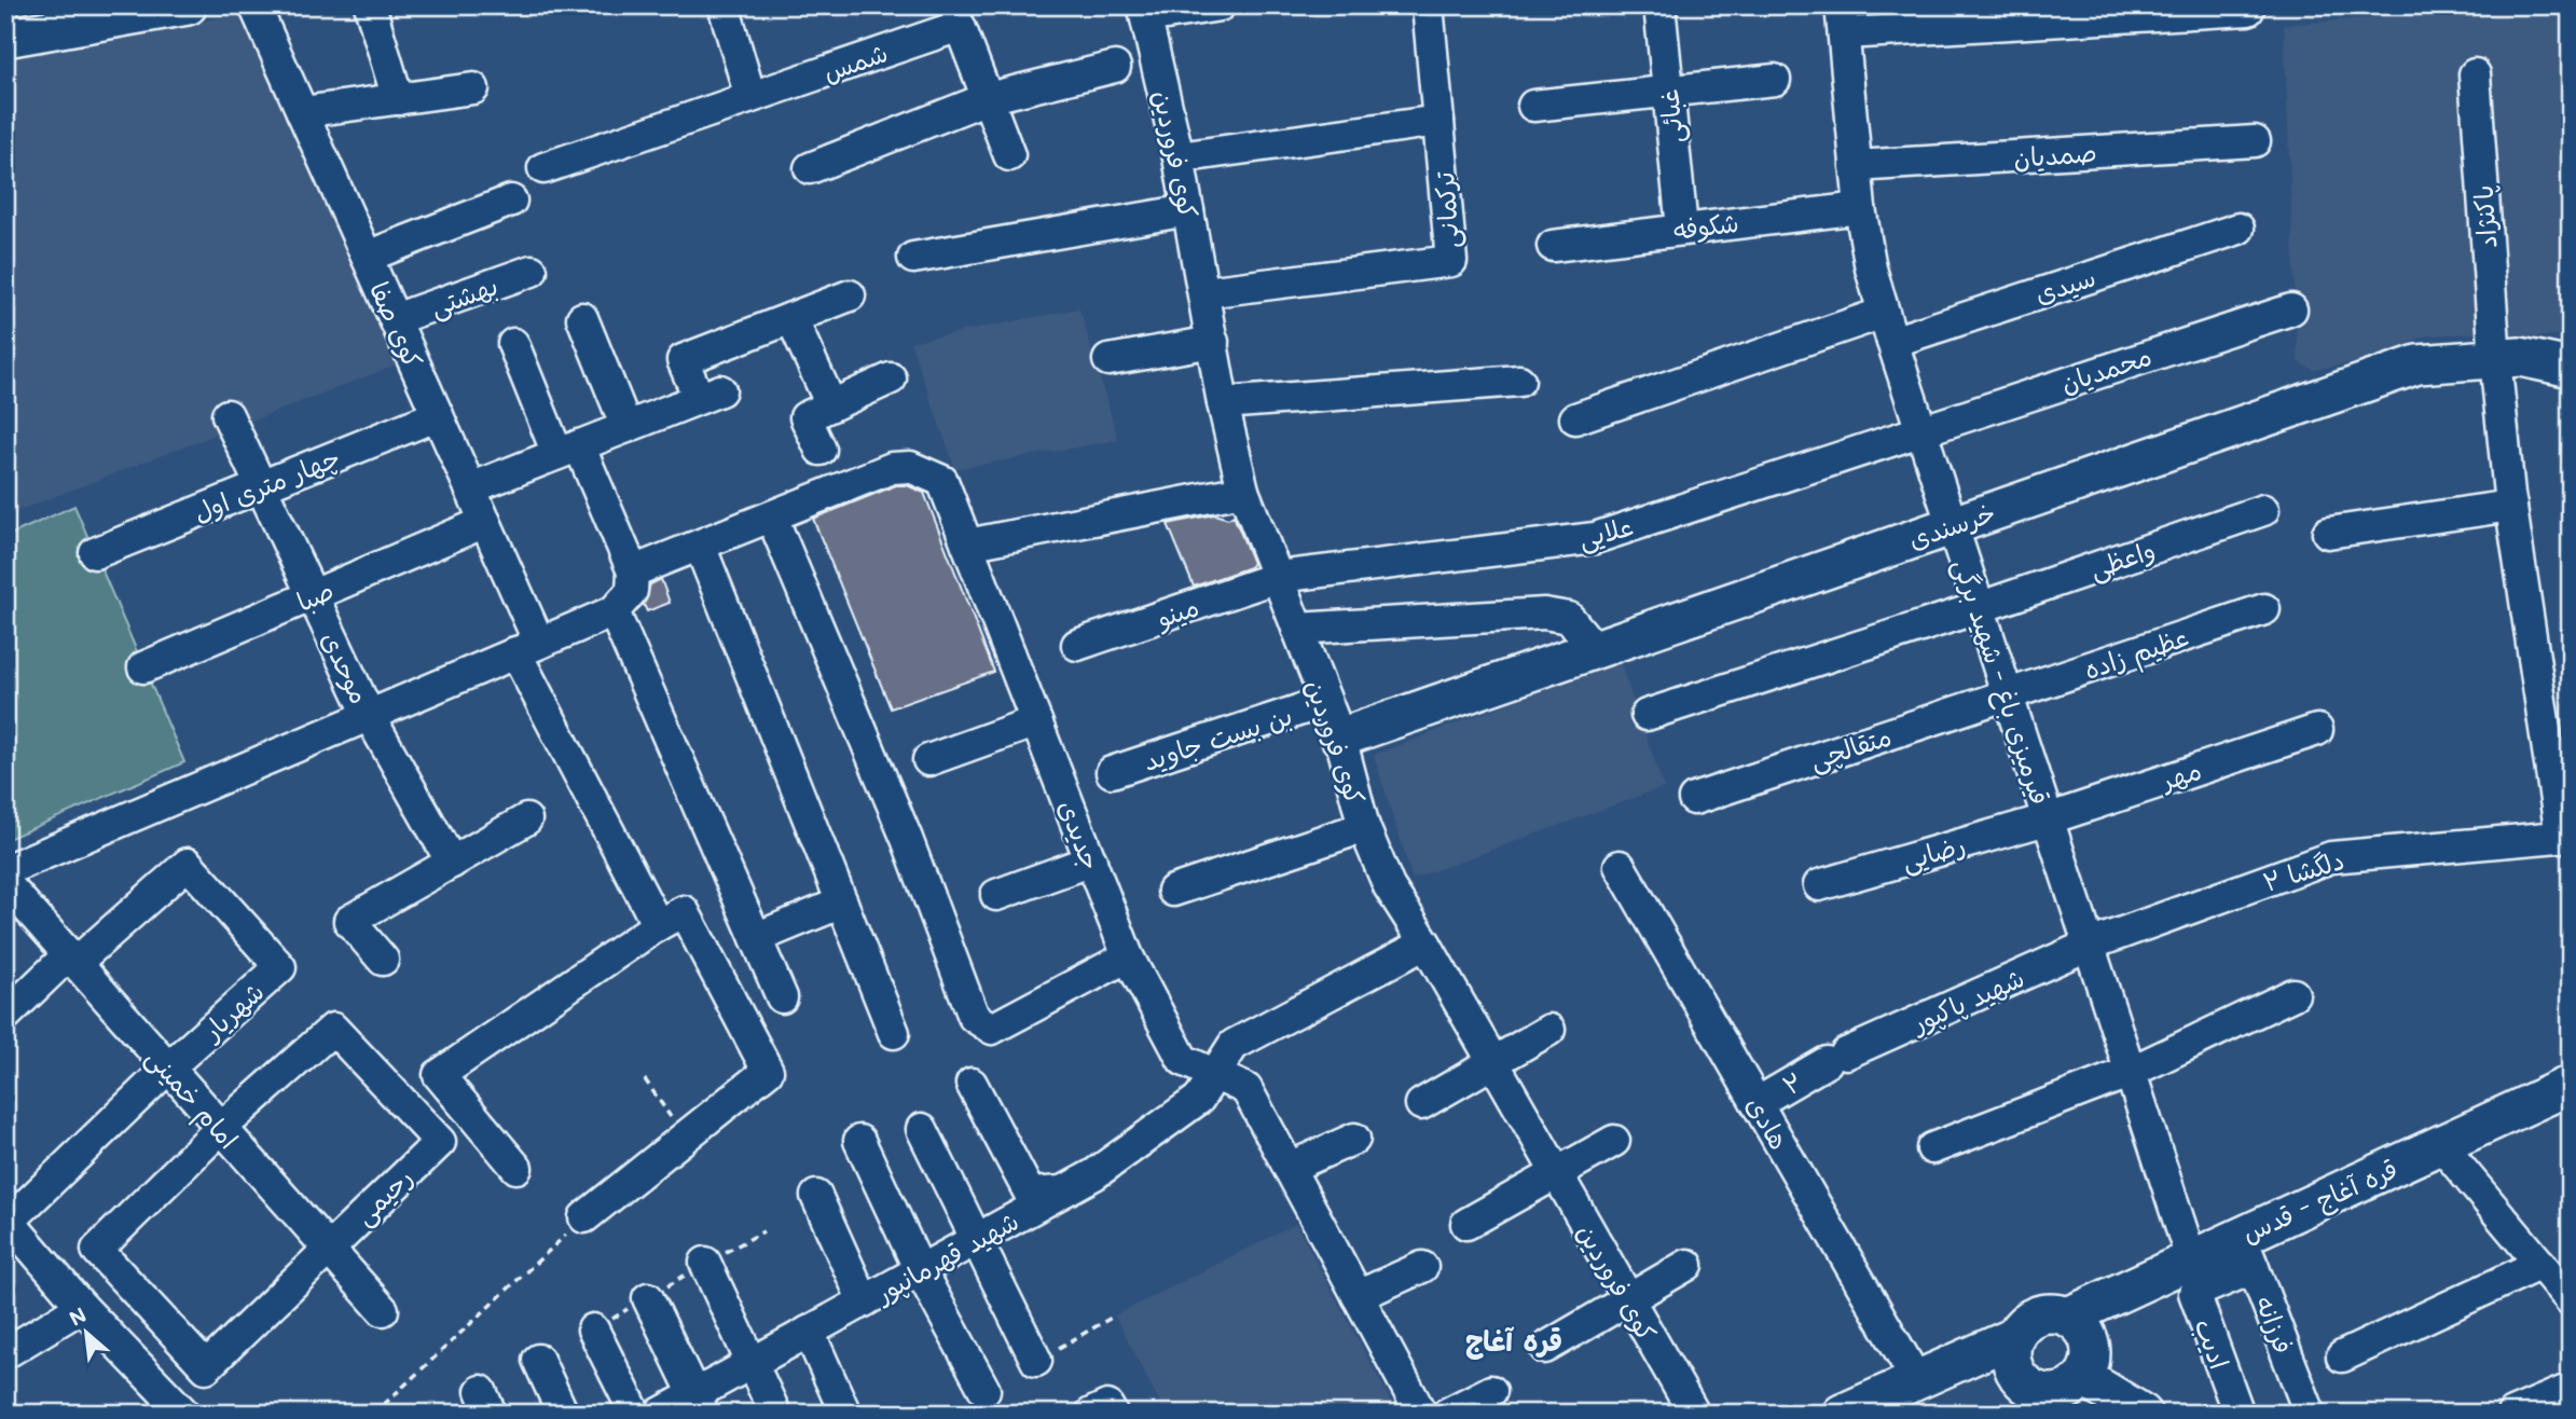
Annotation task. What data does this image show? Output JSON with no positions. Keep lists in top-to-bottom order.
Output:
{
  "streets": {
    "main road": ["خرسندی", "قره آغاج - قدس"],
    "street": [
      "شمس",
      "غبائی",
      "کوی فروردین",
      "صمدیان",
      "ترکمانی",
      "پاکنژاد",
      "شکوفه",
      "سیدی",
      "بهشتی",
      "کوی صفا",
      "محمدیان",
      "چهار متری اول",
      "علایی",
      "واعظی",
      "صبا",
      "مینو",
      "عظیم زاده",
      "موحدی",
      "قیرمیزی باغ - شهید برگی",
      "بن بست جاوید",
      "متقالچی",
      "مهر",
      "جدیدی",
      "رضایی",
      "دلگشا ۲",
      "شهید پاکپور",
      "شهریار",
      "۲",
      "امام خمینی",
      "هادی",
      "رحیمی",
      "شهید قهرمانپور",
      "فرزانه",
      "ادیب"
    ]
  },
  "crossings": [
    ["غبائی", "شکوفه"],
    ["کوی فروردین", "ترکمانی"],
    ["کوی فروردین", "خرسندی"],
    ["کوی فروردین", "علایی"],
    ["کوی فروردین", "مینو"],
    ["کوی فروردین", "بن بست جاوید"],
    ["کوی فروردین", "شهید قهرمانپور"],
    ["صمدیان", "قیرمیزی باغ - شهید برگی"],
    ["پاکنژاد", "خرسندی"],
    ["پاکنژاد", "دلگشا ۲"],
    ["شکوفه", "قیرمیزی باغ - شهید برگی"],
    ["سیدی", "قیرمیزی باغ - شهید برگی"],
    ["بهشتی", "کوی صفا"],
    ["کوی صفا", "چهار متری اول"],
    ["کوی صفا", "صبا"],
    ["محمدیان", "علایی"],
    ["محمدیان", "قیرمیزی باغ - شهید برگی"],
    ["چهار متری اول", "موحدی"],
    ["خرسندی", "قیرمیزی باغ - شهید برگی"],
    ["علایی", "مینو"],
    ["علایی", "قیرمیزی باغ - شهید برگی"],
    ["واعظی", "قیرمیزی باغ - شهید برگی"],
    ["صبا", "موحدی"],
    ["عظیم زاده", "قیرمیزی باغ - شهید برگی"],
    ["عظیم زاده", "متقالچی"],
    ["قیرمیزی باغ - شهید برگی", "متقالچی"],
    ["قیرمیزی باغ - شهید برگی", "مهر"],
    ["قیرمیزی باغ - شهید برگی", "رضایی"],
    ["قیرمیزی باغ - شهید برگی", "دلگشا ۲"],
    ["قیرمیزی باغ - شهید برگی", "شهید پاکپور"],
    ["قیرمیزی باغ - شهید برگی", "قره آغاج - قدس"],
    ["مهر", "رضایی"],
    ["جدیدی", "شهید قهرمانپور"],
    ["دلگشا ۲", "شهید پاکپور"],
    ["شهید پاکپور", "۲"],
    ["شهریار", "امام خمینی"],
    ["۲", "هادی"],
    ["امام خمینی", "رحیمی"],
    ["قره آغاج - قدس", "فرزانه"],
    ["قره آغاج - قدس", "ادیب"],
    ["فرزانه", "ادیب"]
  ],
  "districts": ["قره آغاج"],
  "north": "top left"
}
